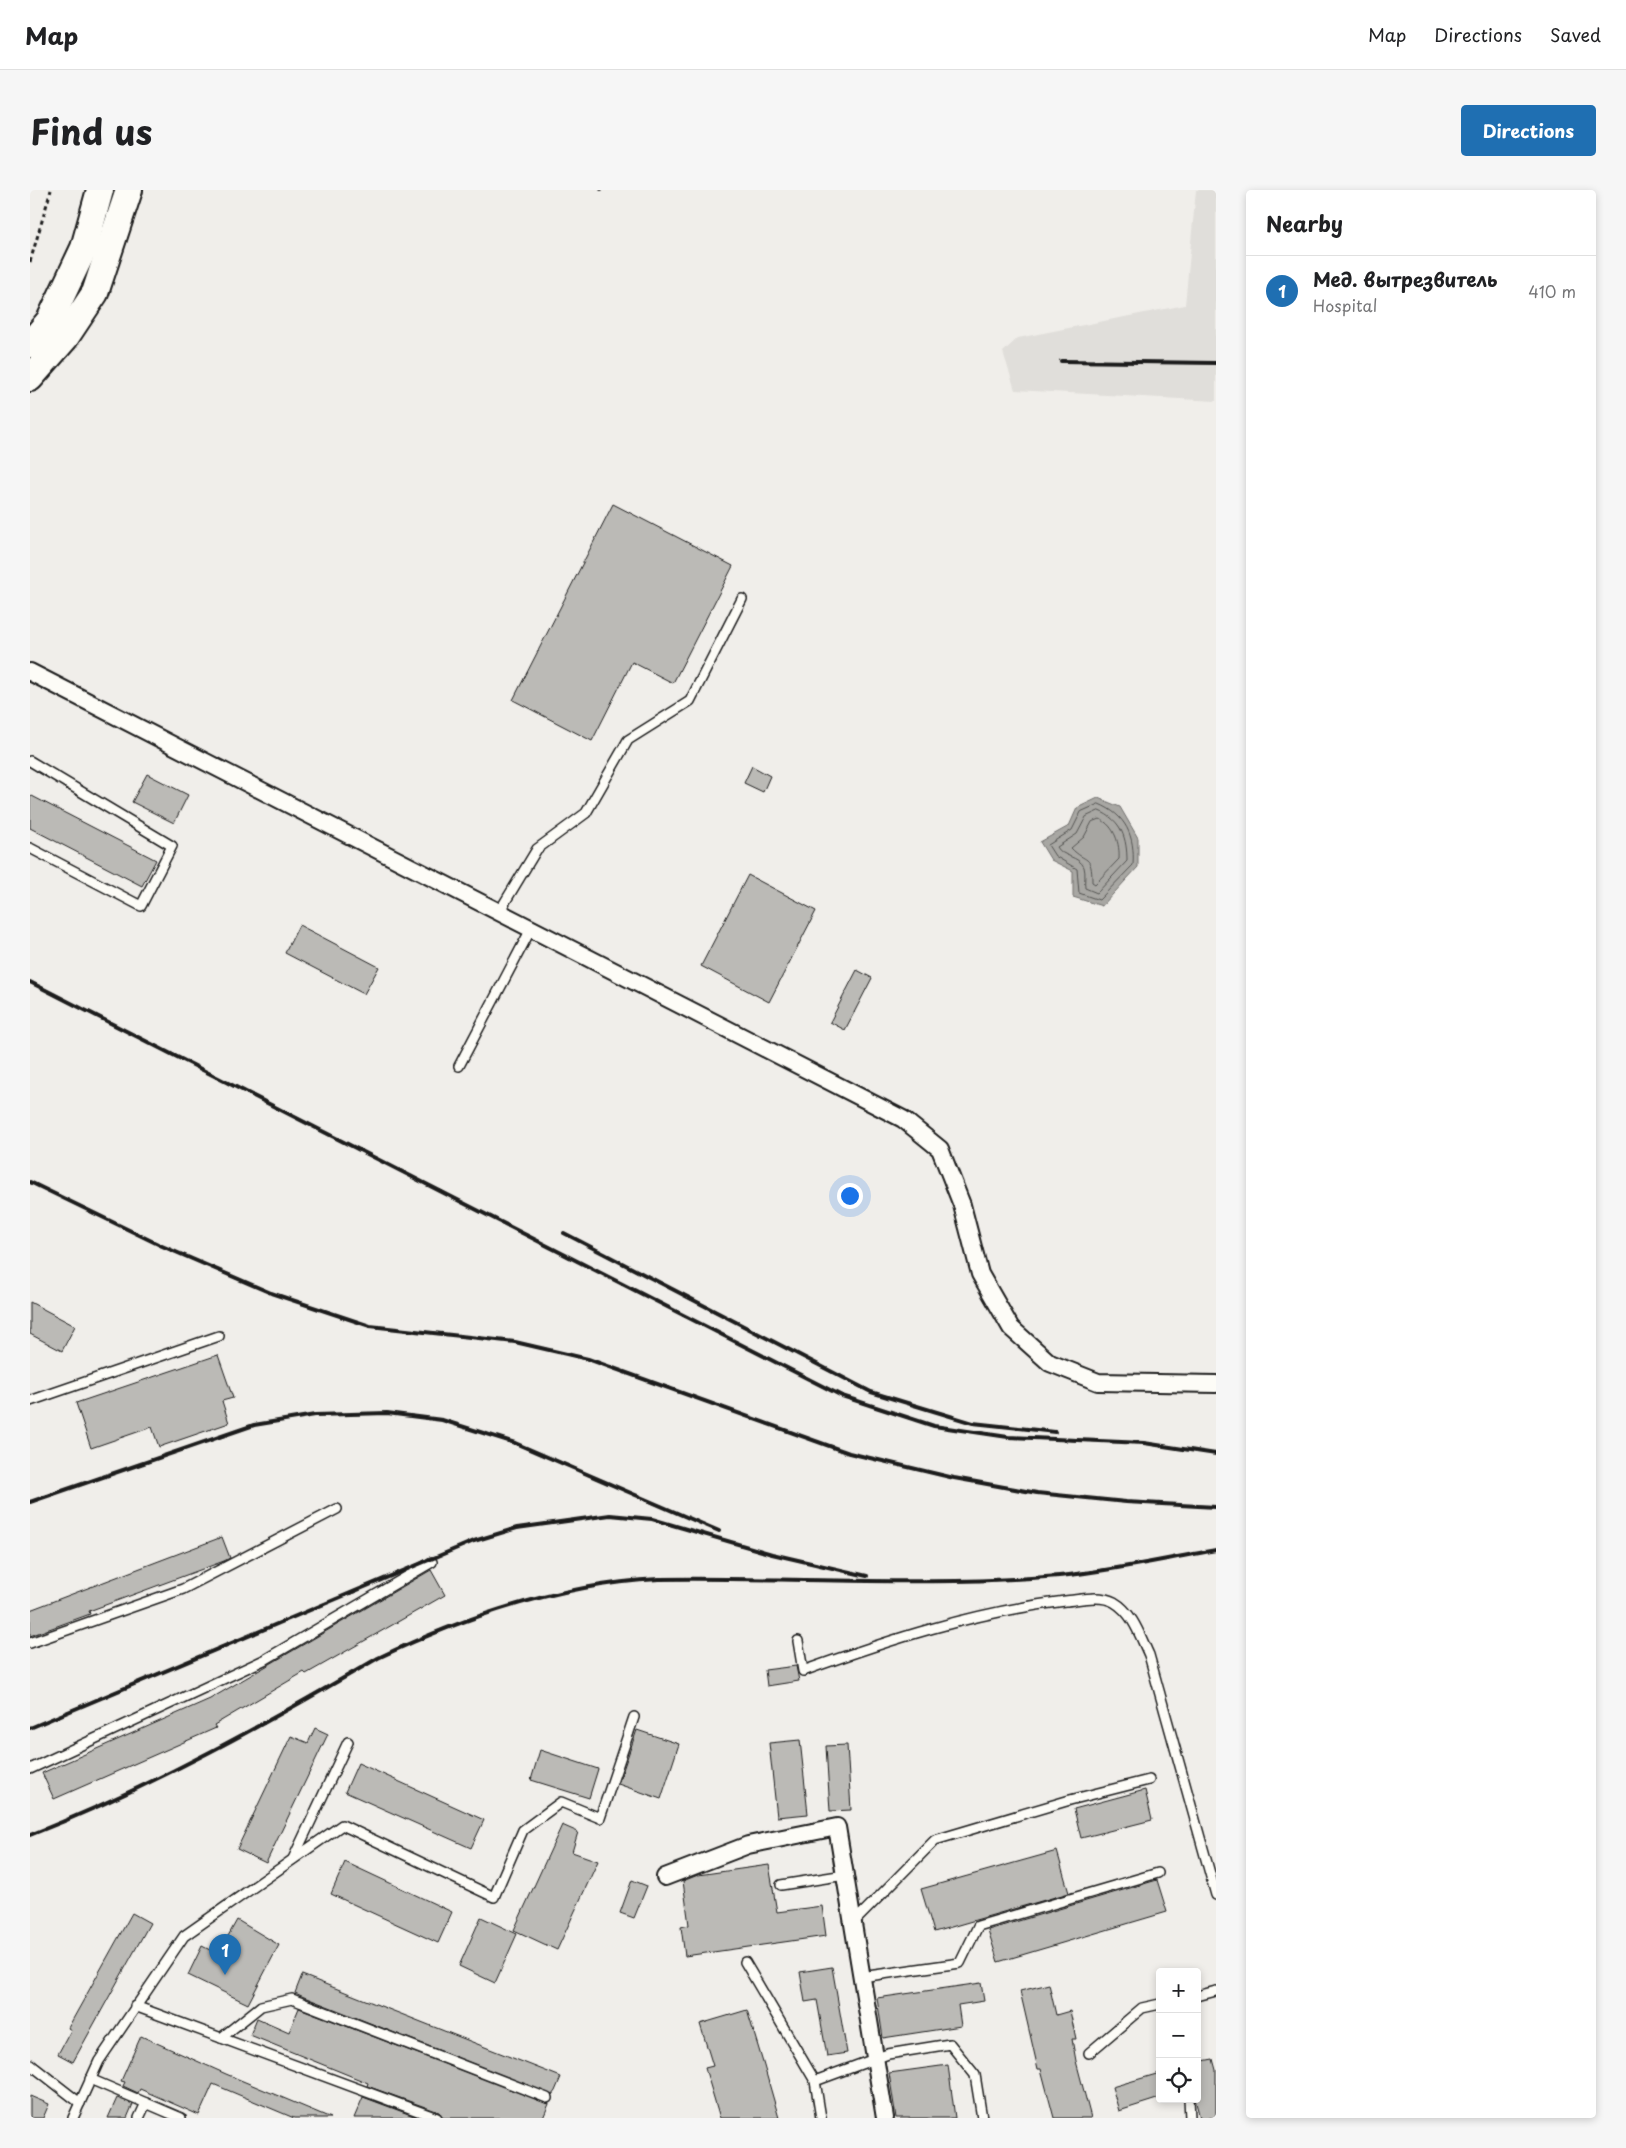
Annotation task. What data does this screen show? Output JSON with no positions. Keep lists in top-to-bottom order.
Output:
{
  "page": {
    "header": "Map",
    "nav": ["Map", "Directions", "Saved"],
    "title": "Find us",
    "buttons": "Directions",
    "heading": "Nearby",
    "list": [
      {
        "mark": "1",
        "name": "Мед. вытрезвитель",
        "note": "Hospital",
        "value": "410 m"
      }
    ],
    "pins": "1",
    "map_buttons": ["+", "−"]
  }
}
